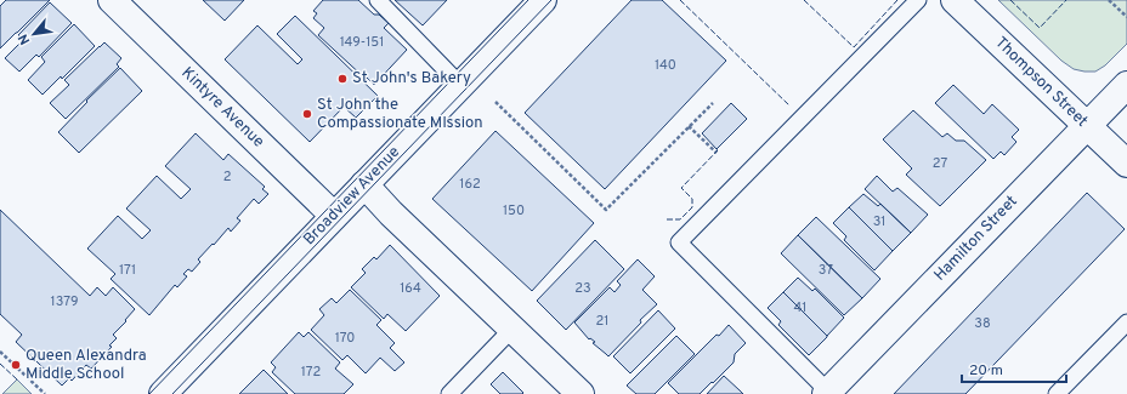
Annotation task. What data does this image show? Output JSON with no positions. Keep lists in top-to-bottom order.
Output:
{
  "streets": {
    "street": [
      "Thompson Street",
      "Kintyre Avenue",
      "Broadview Avenue",
      "Hamilton Street"
    ]
  },
  "crossings": [
    ["Thompson Street", "Hamilton Street"],
    ["Kintyre Avenue", "Broadview Avenue"]
  ],
  "places": ["St John's Bakery", "St John the Compassionate MIssion", "Queen Alexandra Middle School"],
  "house_numbers": [
    "149-151",
    "140",
    "27",
    "2",
    "162",
    "150",
    "31",
    "171",
    "37",
    "164",
    "23",
    "1379",
    "41",
    "21",
    "38",
    "170",
    "172"
  ],
  "scale_bar": "20 m",
  "north": "bottom left"
}
